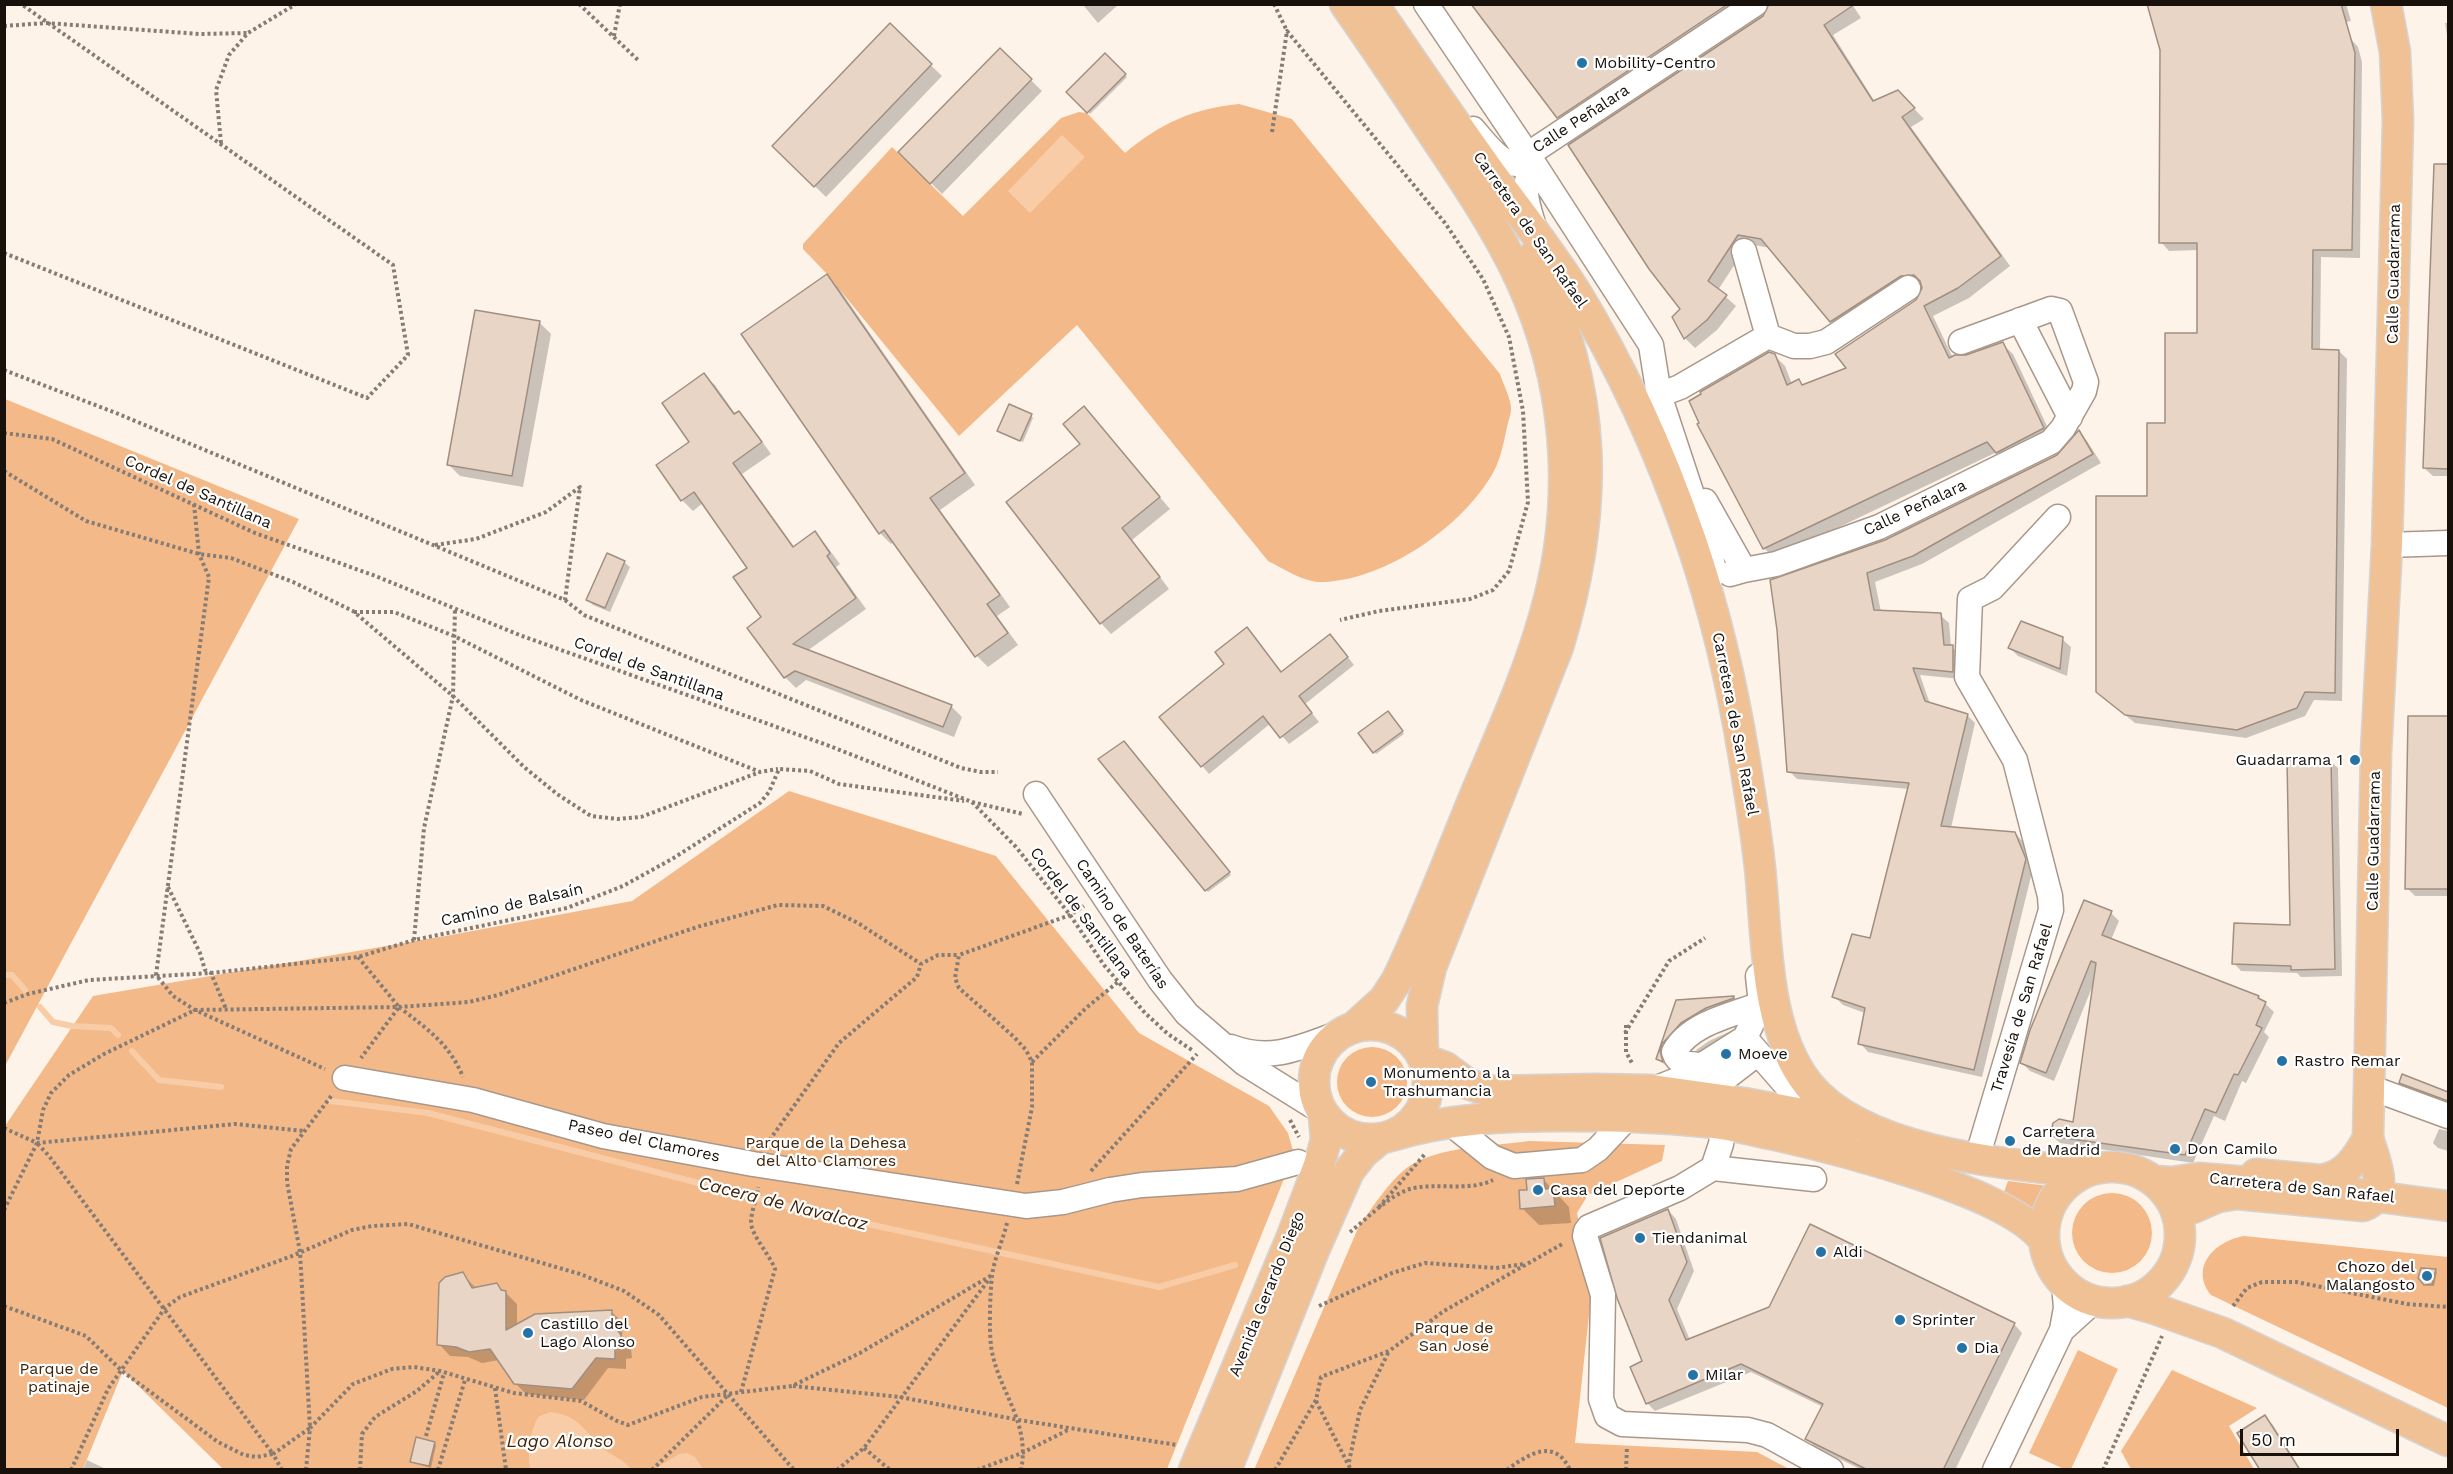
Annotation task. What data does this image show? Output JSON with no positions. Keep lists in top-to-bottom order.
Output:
{
  "streets": {
    "main road": ["Carretera de San Rafael", "Calle Guadarrama", "Avenida Gerardo Diego"],
    "street": [
      "Calle Peñalara",
      "Camino de Baterías",
      "Travesía de San Rafael",
      "Paseo del Clamores"
    ],
    "path": ["Cordel de Santillana", "Camino de Balsaín"]
  },
  "crossings": [
    ["Calle Peñalara", "Carretera de San Rafael"],
    ["Carretera de San Rafael", "Calle Guadarrama"],
    ["Carretera de San Rafael", "Camino de Baterías"],
    ["Carretera de San Rafael", "Travesía de San Rafael"],
    ["Carretera de San Rafael", "Avenida Gerardo Diego"],
    ["Cordel de Santillana", "Paseo del Clamores"],
    ["Camino de Baterías", "Avenida Gerardo Diego"]
  ],
  "water": ["Cacera de Navalcaz", "Lago Alonso"],
  "parks": ["Parque de la Dehesa del Alto Clamores", "Parque de San José", "Parque de patinaje"],
  "places": [
    "Mobility-Centro",
    "Guadarrama 1",
    "Moeve",
    "Rastro Remar",
    "Monumento a la Trashumancia",
    "Carretera de Madrid",
    "Don Camilo",
    "Casa del Deporte",
    "Tiendanimal",
    "Aldi",
    "Chozo del Malangosto",
    "Sprinter",
    "Castillo del Lago Alonso",
    "Dia",
    "Milar"
  ],
  "scale_bar": "50 m"
}
